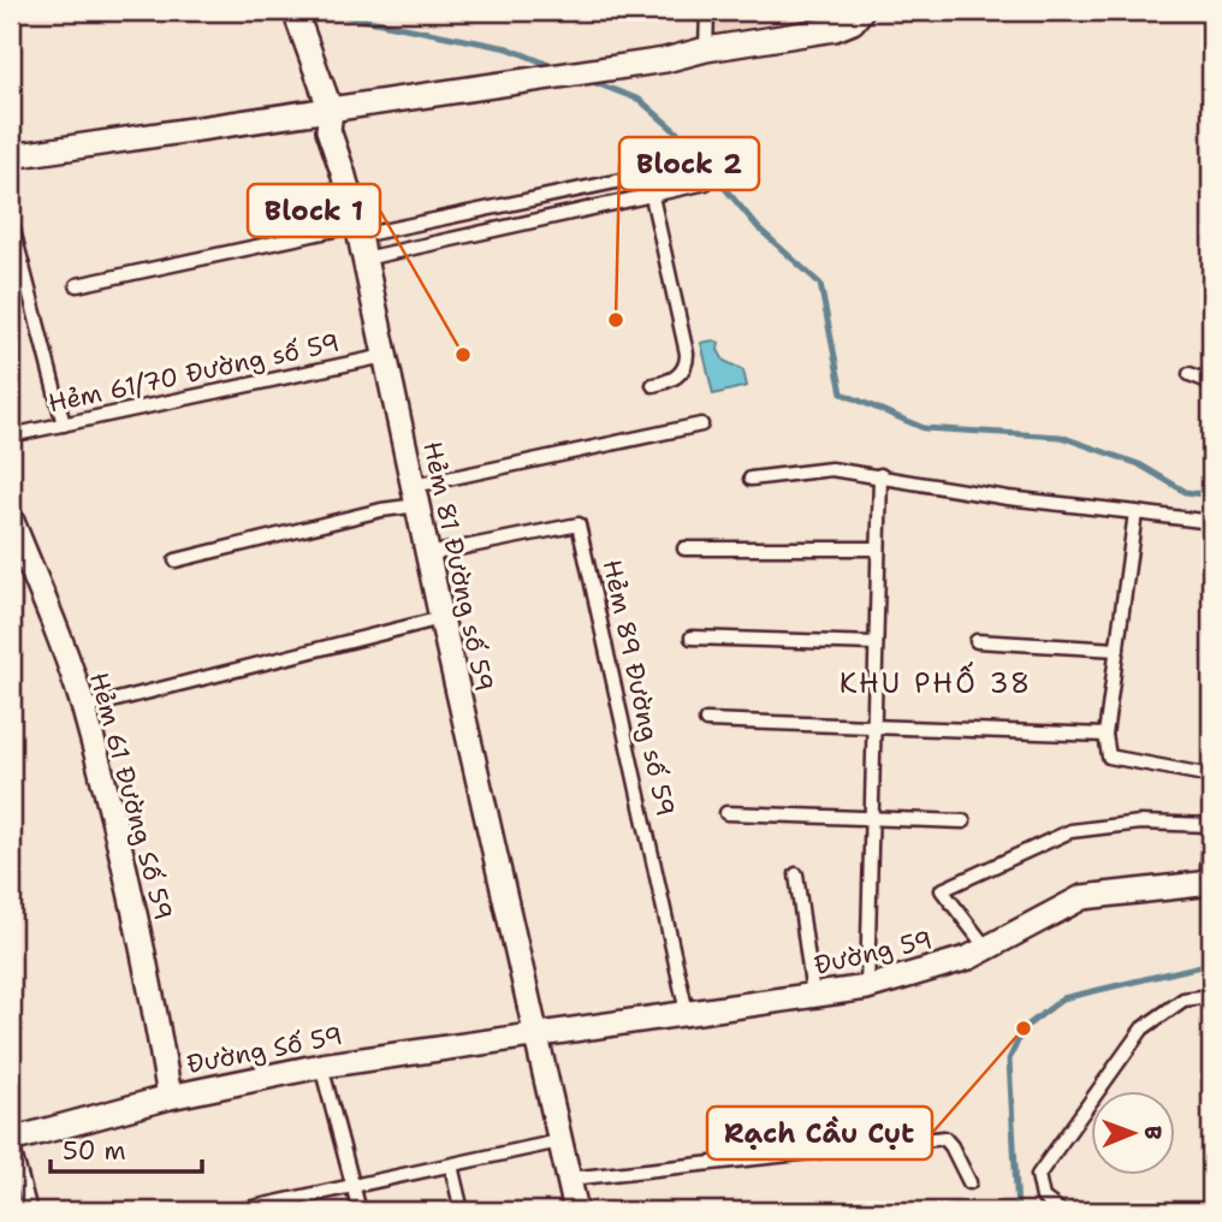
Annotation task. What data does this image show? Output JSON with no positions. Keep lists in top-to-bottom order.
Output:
{
  "streets": {
    "street": [
      "Hẻm 81 Đường số 59",
      "Hẻm 61 Đường Số 59",
      "Đường 59",
      "Đường Số 59"
    ],
    "lane": ["Hẻm 61/70 Đường số 59", "Hẻm 89 Đường số 59"]
  },
  "crossings": [
    ["Hẻm 61/70 Đường số 59", "Hẻm 81 Đường số 59"],
    ["Hẻm 81 Đường số 59", "Hẻm 89 Đường số 59"],
    ["Hẻm 81 Đường số 59", "Đường 59"],
    ["Hẻm 81 Đường số 59", "Đường Số 59"],
    ["Hẻm 89 Đường số 59", "Đường 59"],
    ["Hẻm 61 Đường Số 59", "Đường Số 59"],
    ["Đường 59", "Đường Số 59"]
  ],
  "districts": ["KHU PHỐ 38"],
  "places": ["Block 2", "Block 1", "Rạch Cầu Cụt"],
  "scale_bar": "50 m",
  "north": "right"
}
